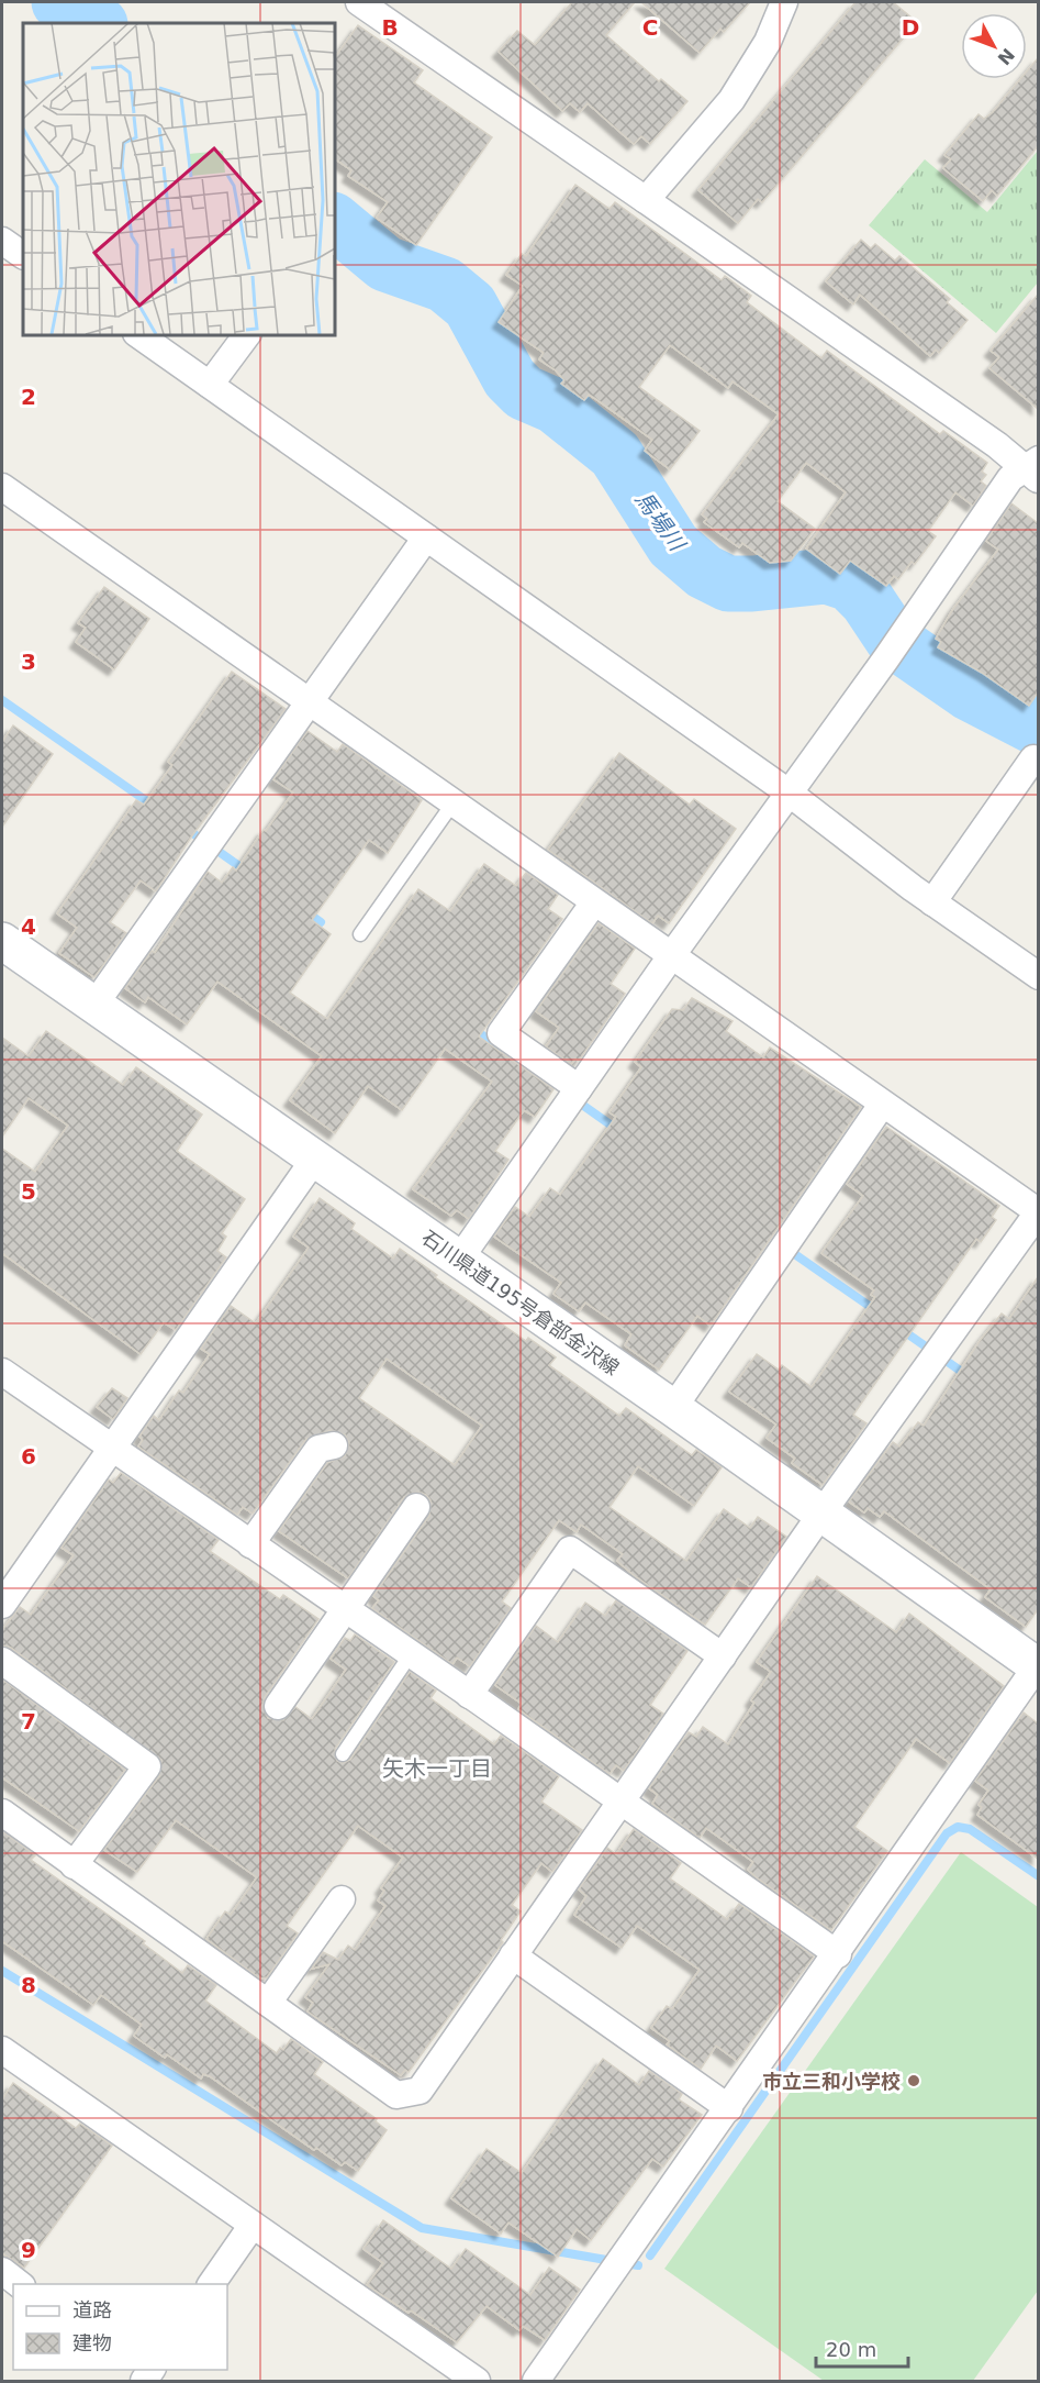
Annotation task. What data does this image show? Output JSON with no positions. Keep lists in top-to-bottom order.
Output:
{
  "streets": {
    "main road": ["石川県道195号倉部金沢線"]
  },
  "districts": ["矢木一丁目"],
  "water": ["馬場川"],
  "places": ["市立三和小学校"],
  "legend": ["道路", "建物"],
  "scale_bar": "20 m",
  "north": "bottom right",
  "grid": {
    "columns": ["B", "C", "D"],
    "rows": [
      "2",
      "3",
      "4",
      "5",
      "6",
      "7",
      "8",
      "9"
    ]
  }
}
